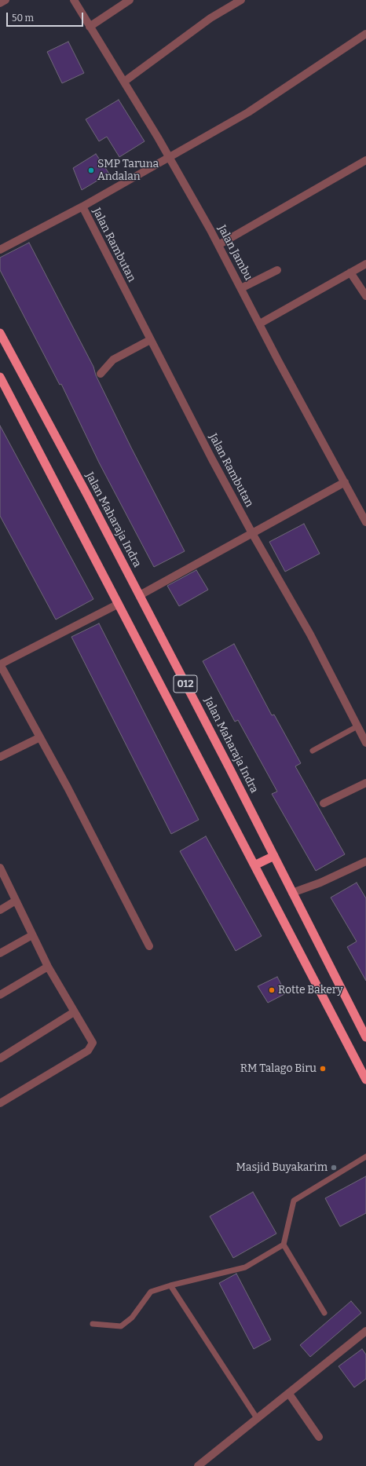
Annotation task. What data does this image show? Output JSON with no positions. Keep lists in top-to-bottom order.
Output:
{
  "streets": {
    "highway": ["Jalan Maharaja Indra", "012"],
    "street": ["Jalan Rambutan", "Jalan Jambu"]
  },
  "places": [
    "SMP Taruna Andalan",
    "Rotte Bakery",
    "RM Talago Biru",
    "Masjid Buyakarim"
  ],
  "scale_bar": "50 m"
}
